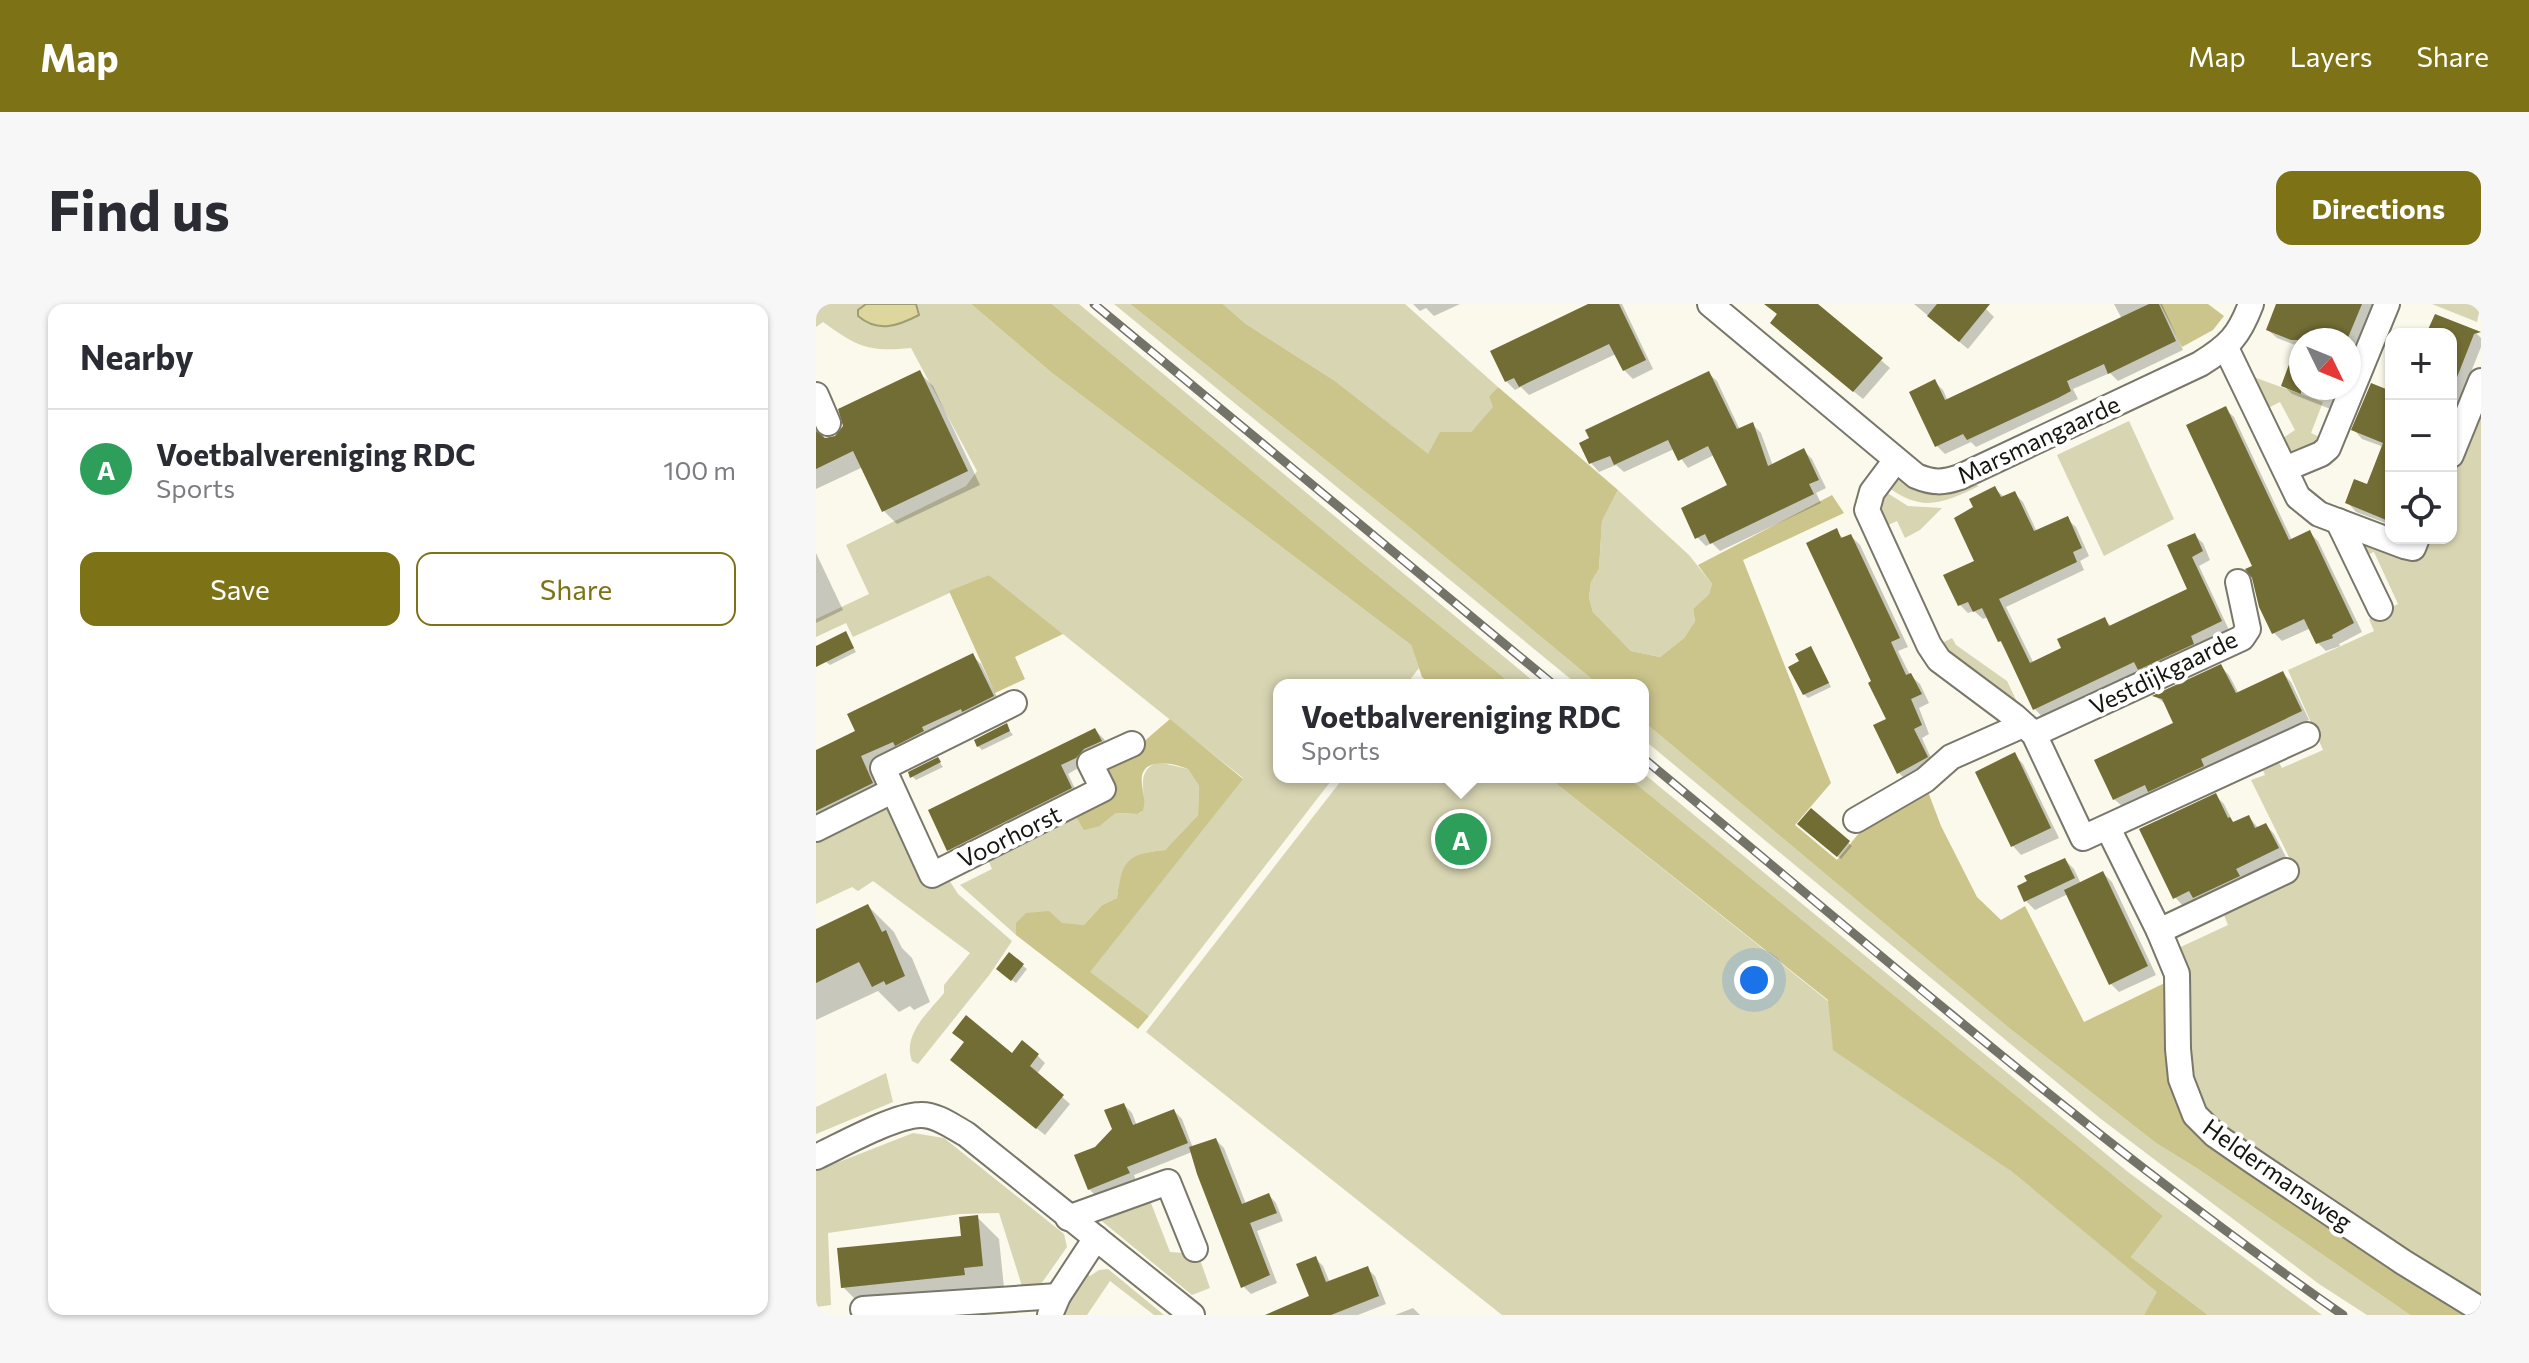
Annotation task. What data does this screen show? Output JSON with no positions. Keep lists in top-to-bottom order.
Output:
{
  "streets": {
    "street": [
      "Marsmangaarde",
      "Vestdijkgaarde",
      "Voorhorst",
      "Heldermansweg"
    ]
  },
  "north": "bottom right",
  "page": {
    "header": "Map",
    "nav": ["Map", "Layers", "Share"],
    "buttons": [
      "Directions",
      ["Save", "Share"]
    ],
    "title": "Find us",
    "heading": "Nearby",
    "map_buttons": ["+", "−"],
    "list": [
      {
        "mark": "A",
        "name": "Voetbalvereniging RDC",
        "note": "Sports",
        "value": "100 m"
      }
    ],
    "popup": ["Voetbalvereniging RDC", "Sports"],
    "pins": "A"
  }
}
